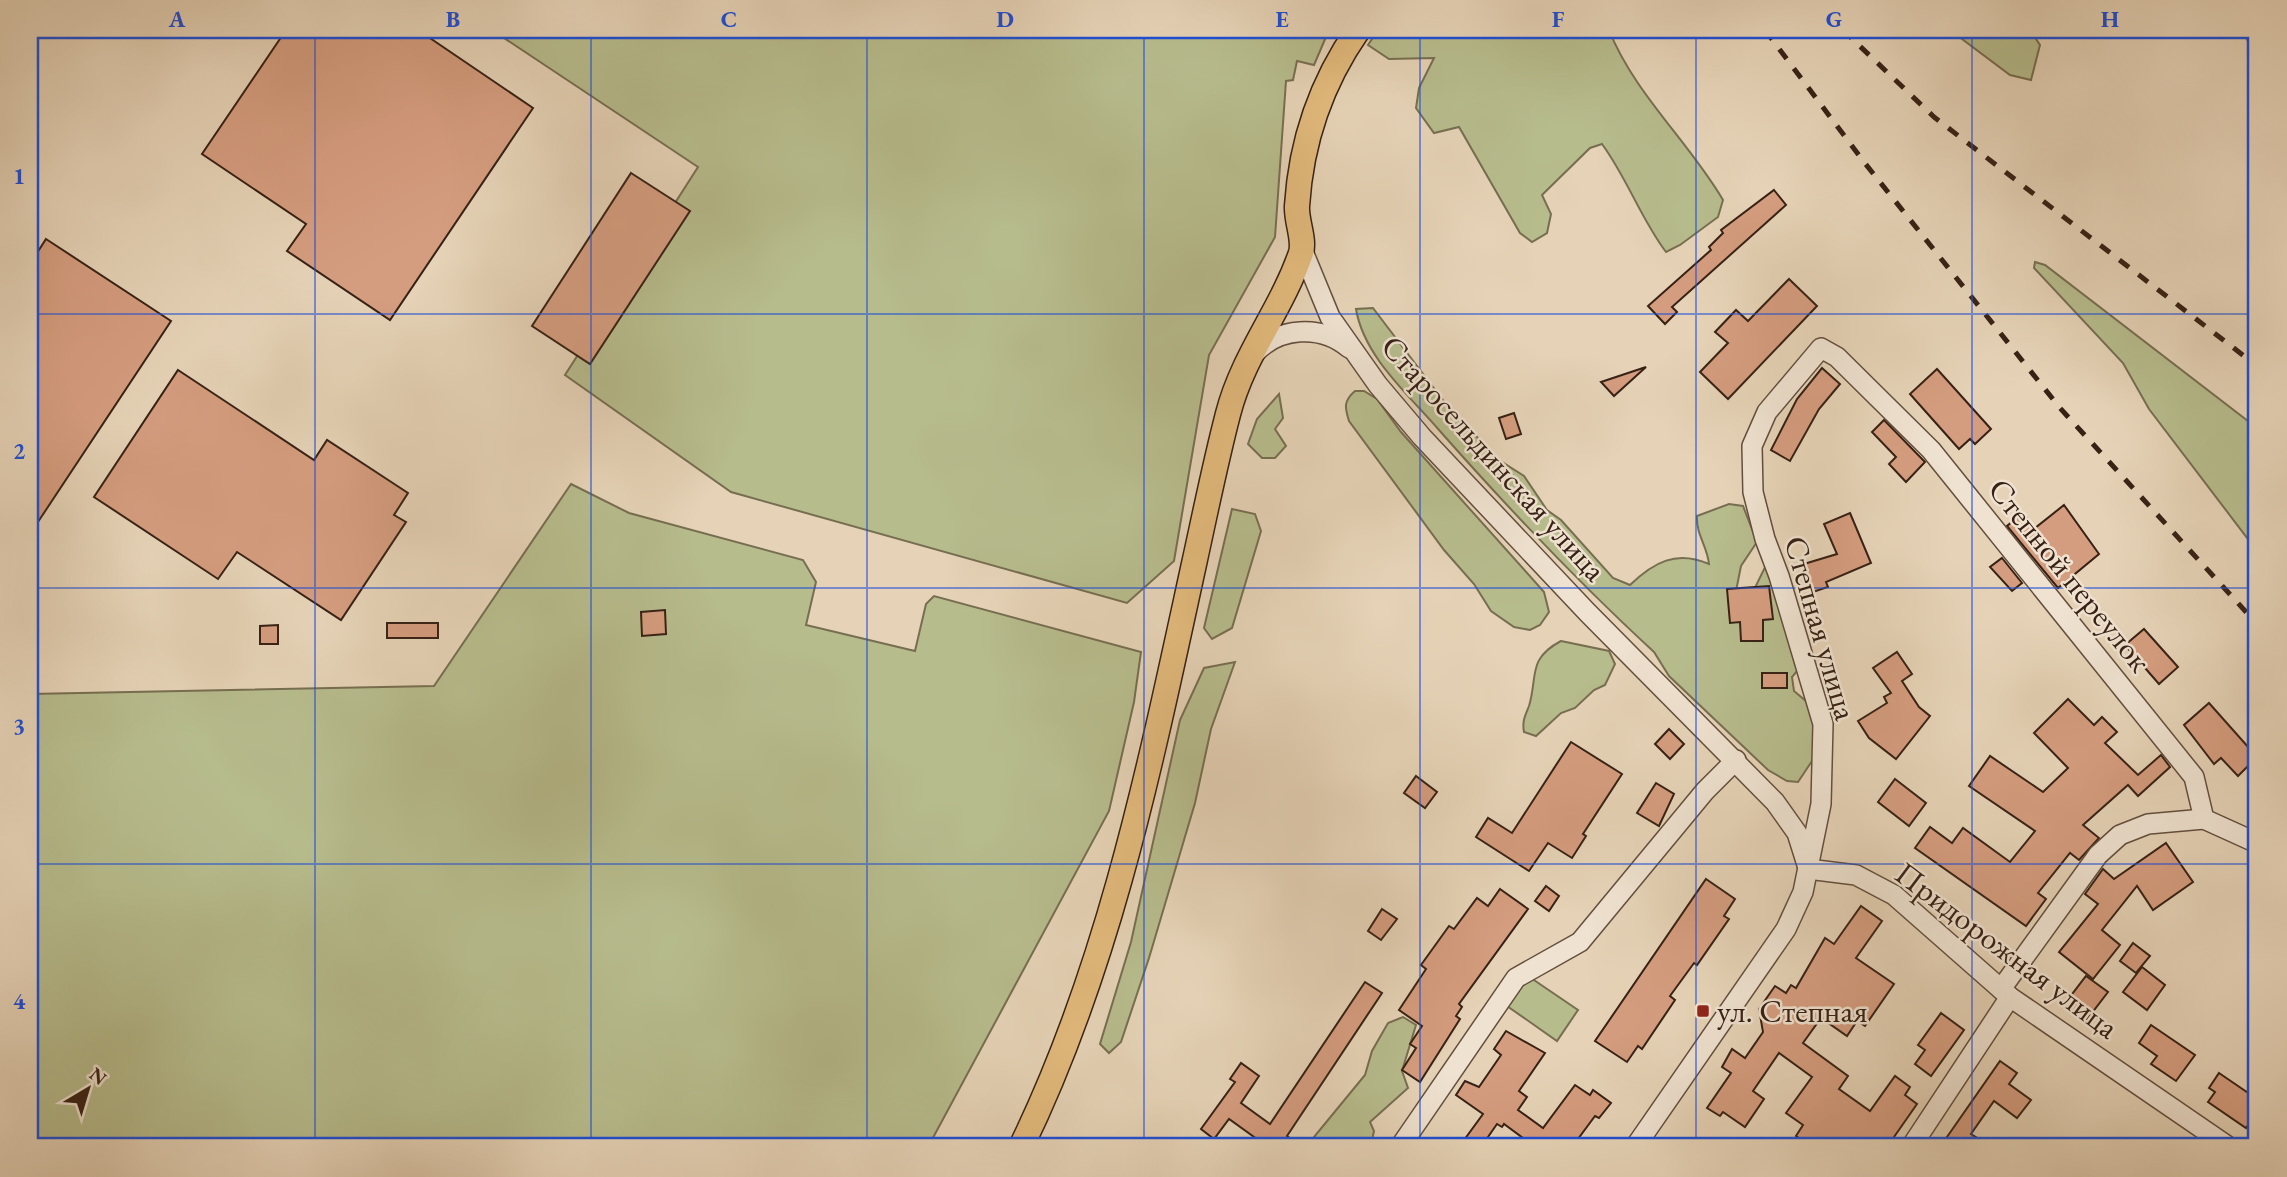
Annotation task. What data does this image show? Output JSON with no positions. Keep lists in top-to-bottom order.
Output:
{
  "streets": {
    "main road": ["Старосельдинская улица"],
    "street": ["Степной переулок", "Степная улица", "Придорожная улица"]
  },
  "crossings": [
    ["Старосельдинская улица", "Степная улица"],
    ["Старосельдинская улица", "Придорожная улица"],
    ["Степной переулок", "Степная улица"],
    ["Степная улица", "Придорожная улица"]
  ],
  "places": {
    "transit": ["ул. Степная"]
  },
  "north": "top right",
  "grid": {
    "columns": [
      "A",
      "B",
      "C",
      "D",
      "E",
      "F",
      "G",
      "H"
    ],
    "rows": [
      "1",
      "2",
      "3",
      "4"
    ]
  }
}
